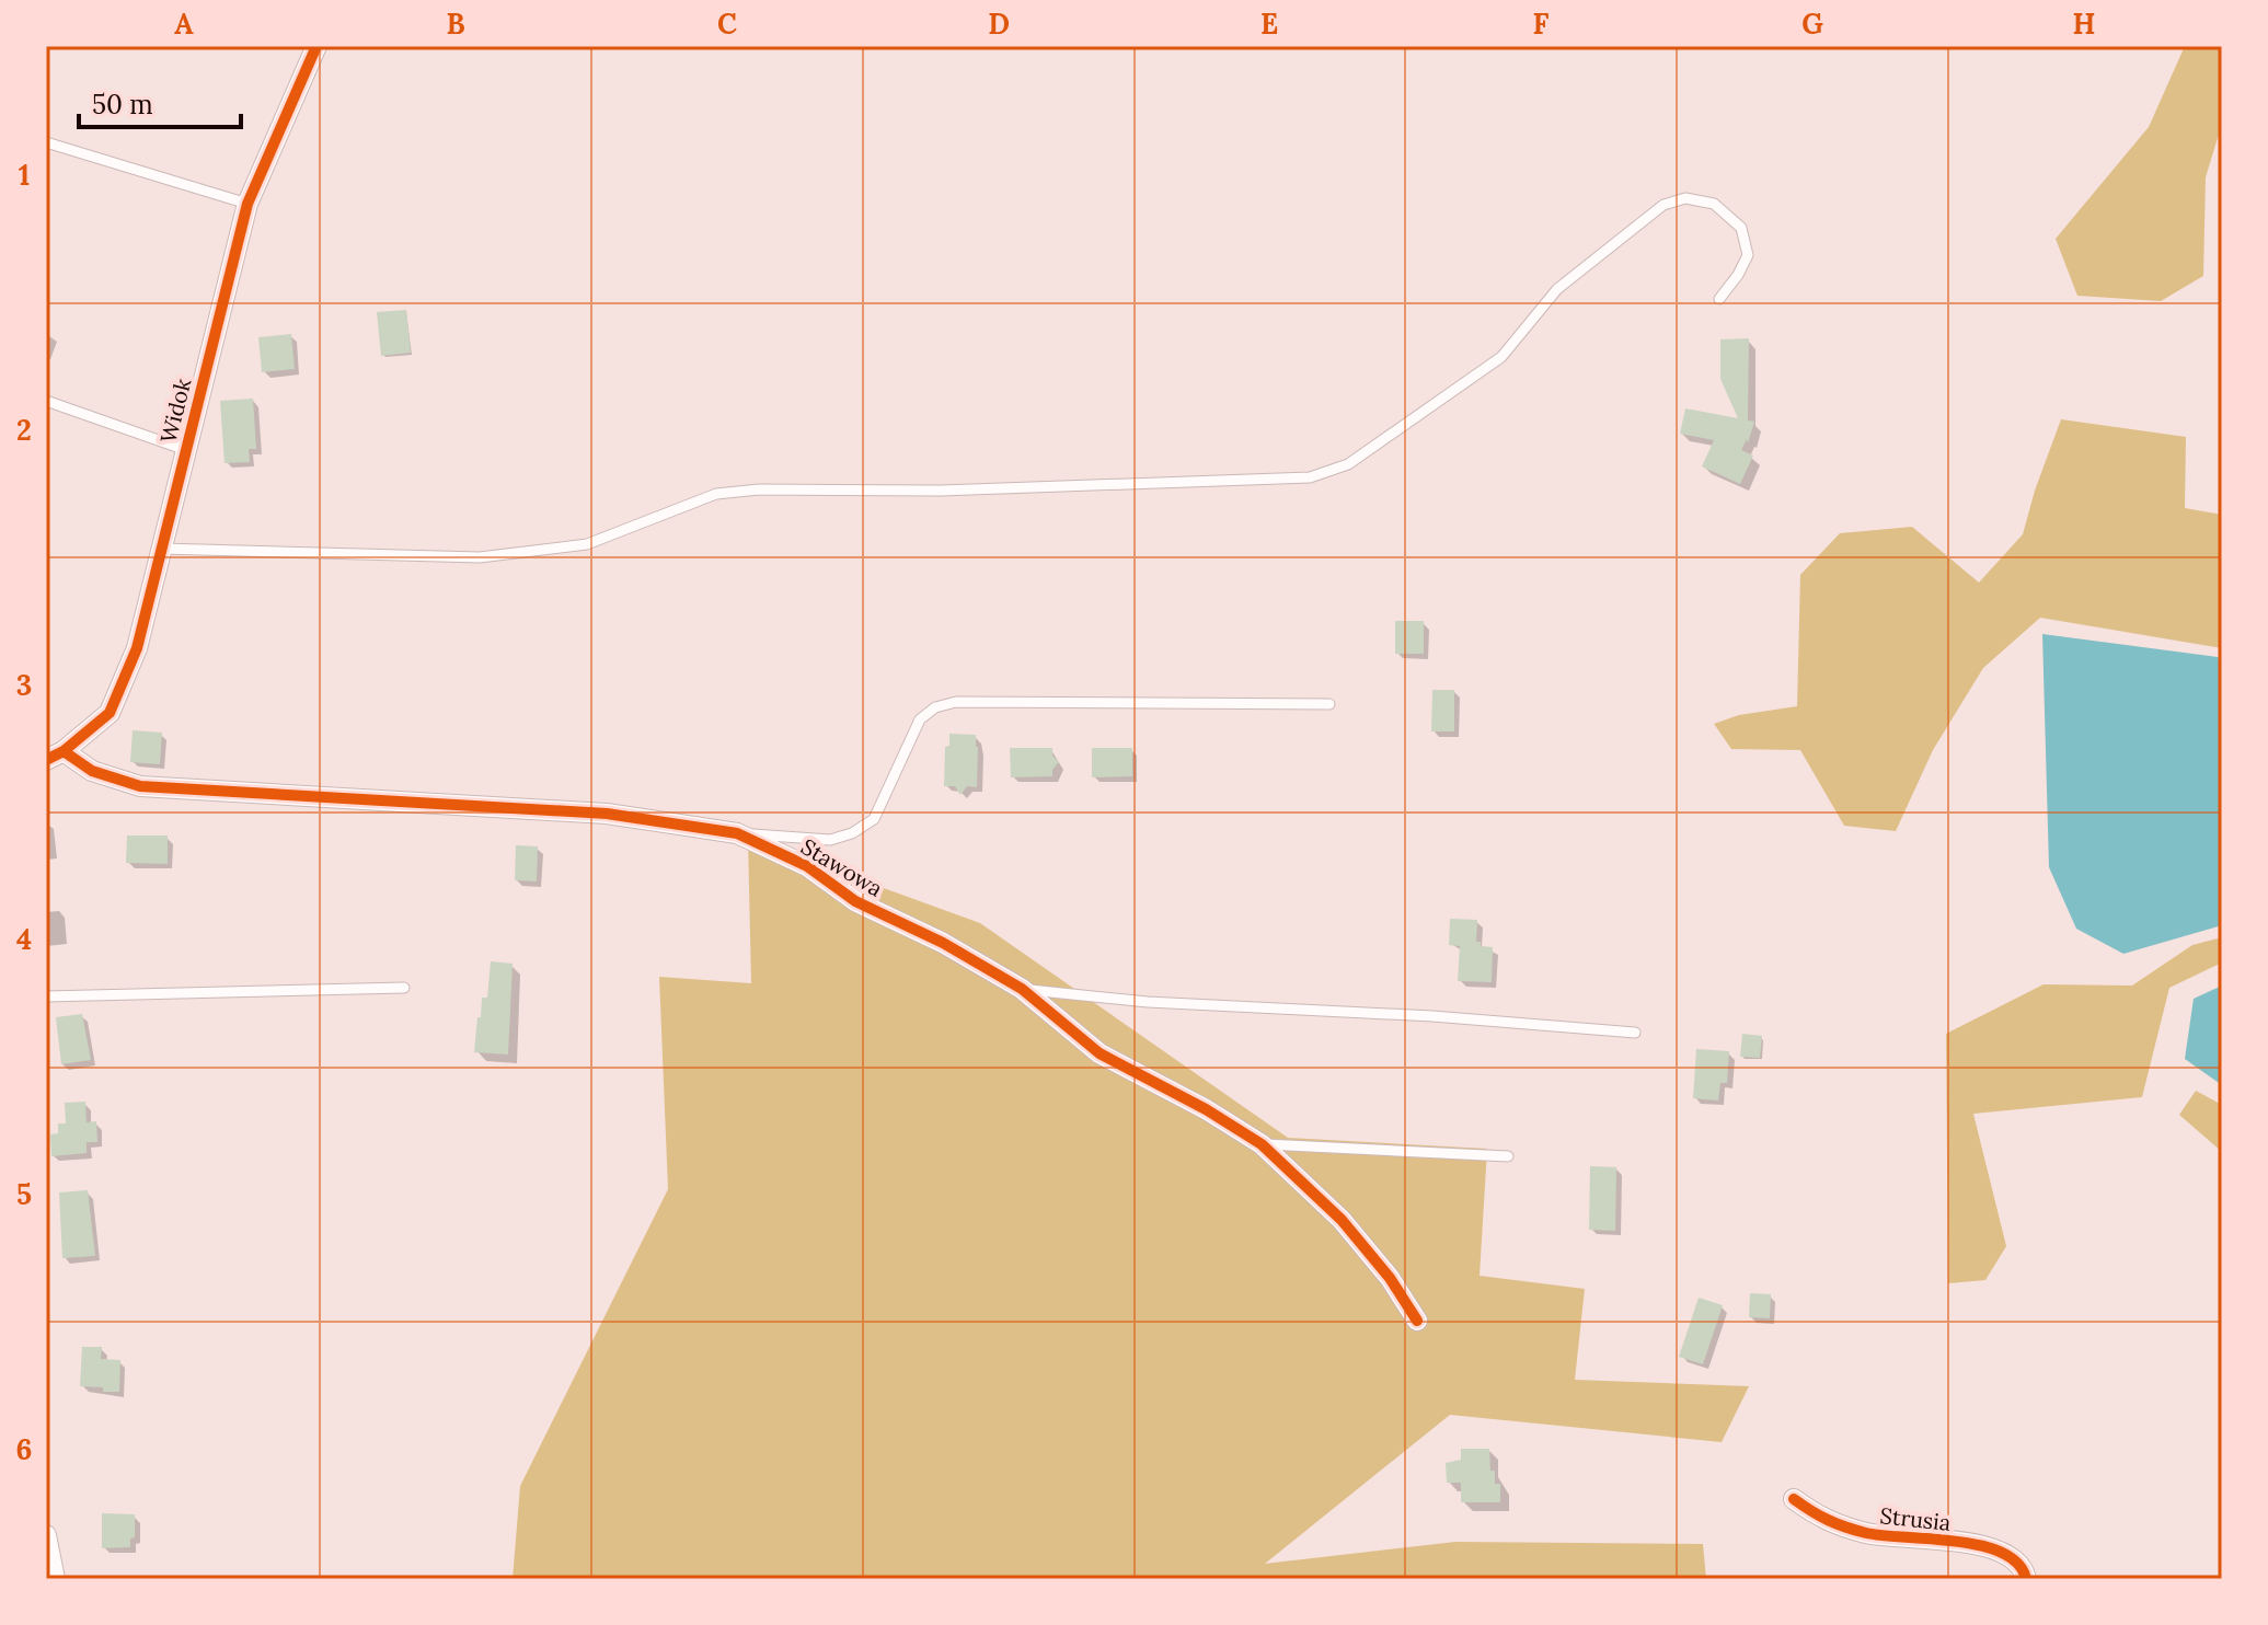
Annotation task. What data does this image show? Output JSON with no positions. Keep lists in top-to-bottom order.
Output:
{
  "streets": {
    "street": ["Widok", "Stawowa", "Strusia"]
  },
  "crossings": [
    ["Widok", "Stawowa"]
  ],
  "scale_bar": "50 m",
  "grid": {
    "columns": [
      "A",
      "B",
      "C",
      "D",
      "E",
      "F",
      "G",
      "H"
    ],
    "rows": [
      "1",
      "2",
      "3",
      "4",
      "5",
      "6"
    ]
  }
}
